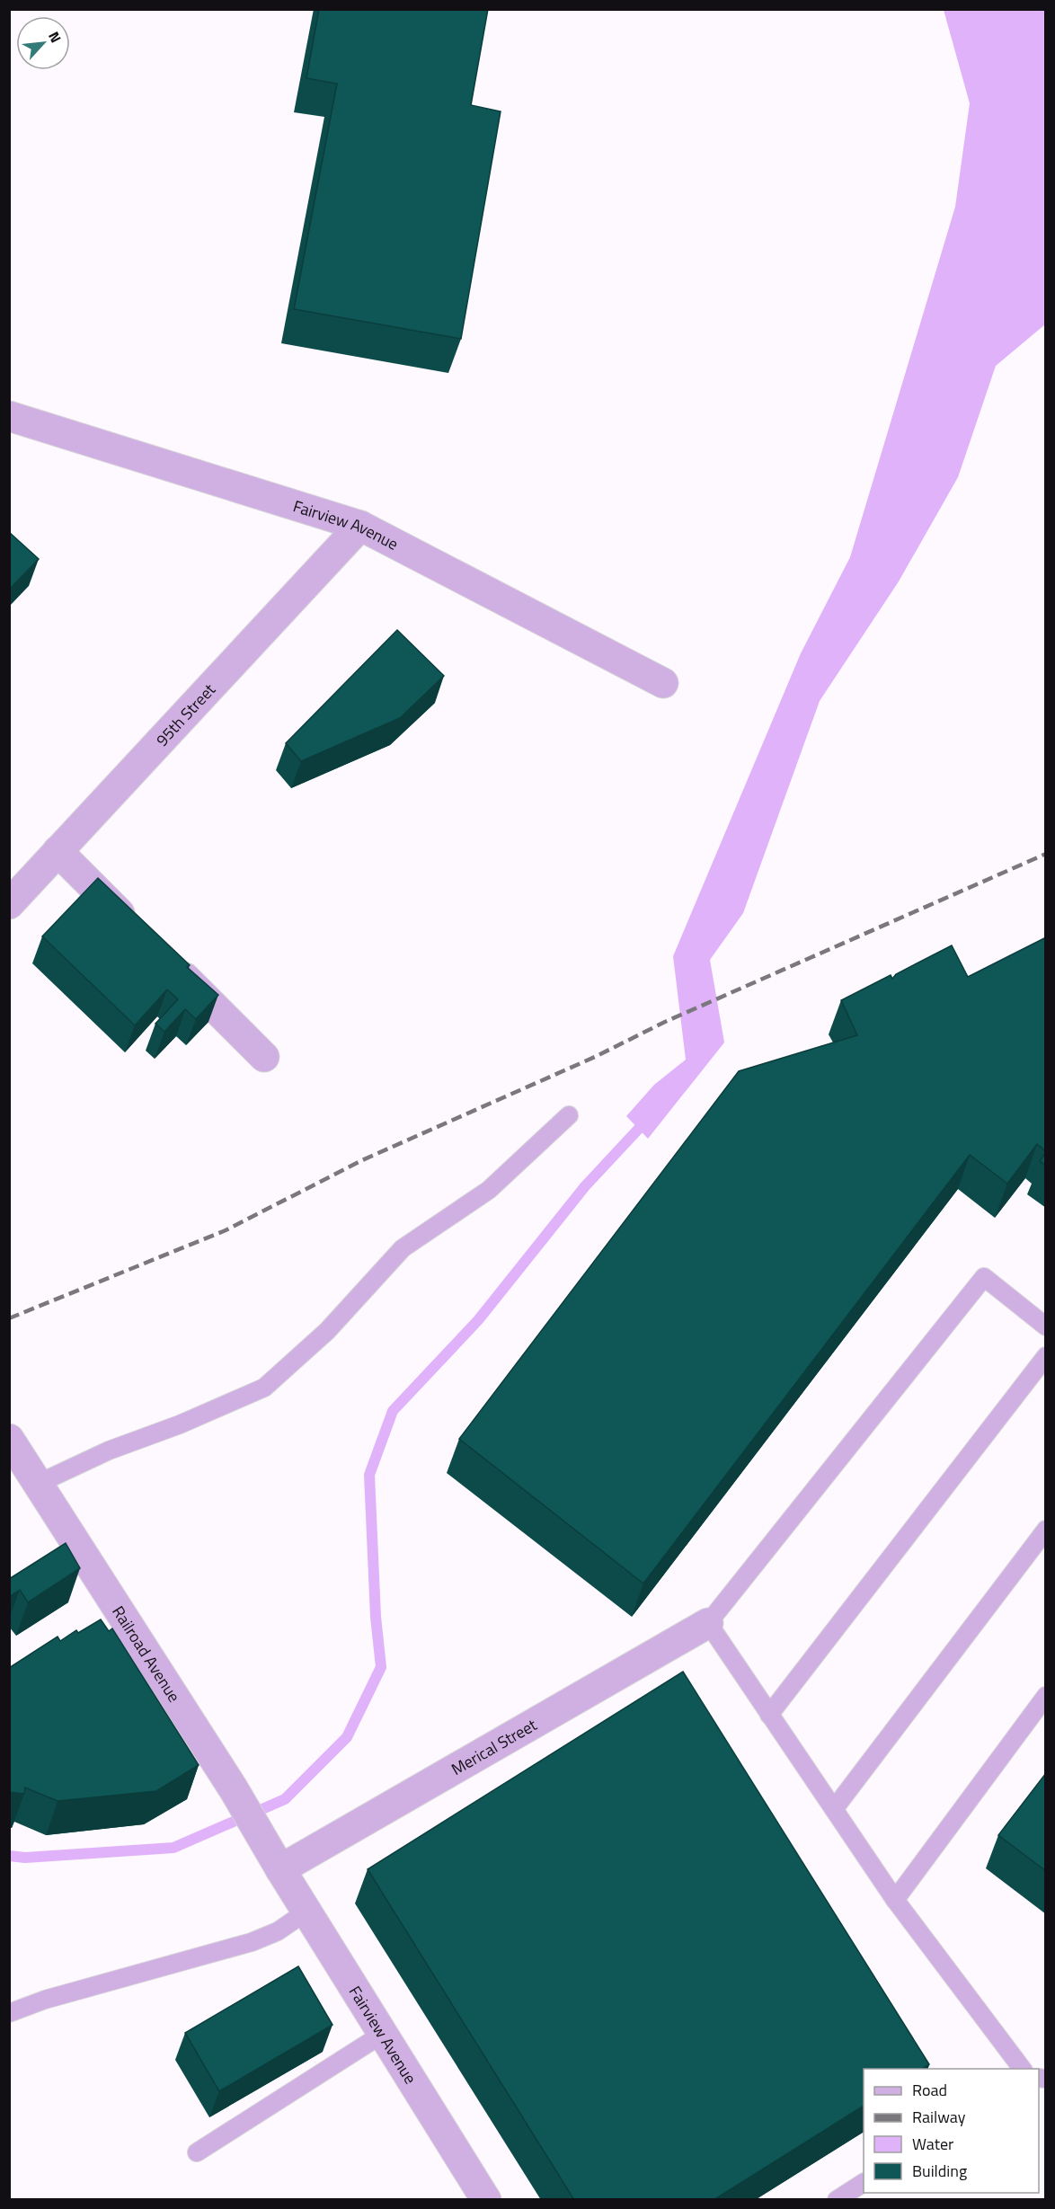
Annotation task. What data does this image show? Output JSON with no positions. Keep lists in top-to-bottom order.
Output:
{
  "streets": {
    "street": [
      "Fairview Avenue",
      "95th Street",
      "Railroad Avenue",
      "Merical Street"
    ]
  },
  "crossings": [
    ["Fairview Avenue", "95th Street"],
    ["Fairview Avenue", "Railroad Avenue"],
    ["Fairview Avenue", "Merical Street"],
    ["Railroad Avenue", "Merical Street"]
  ],
  "legend": [
    "Road",
    "Railway",
    "Water",
    "Building"
  ],
  "north": "top right"
}
